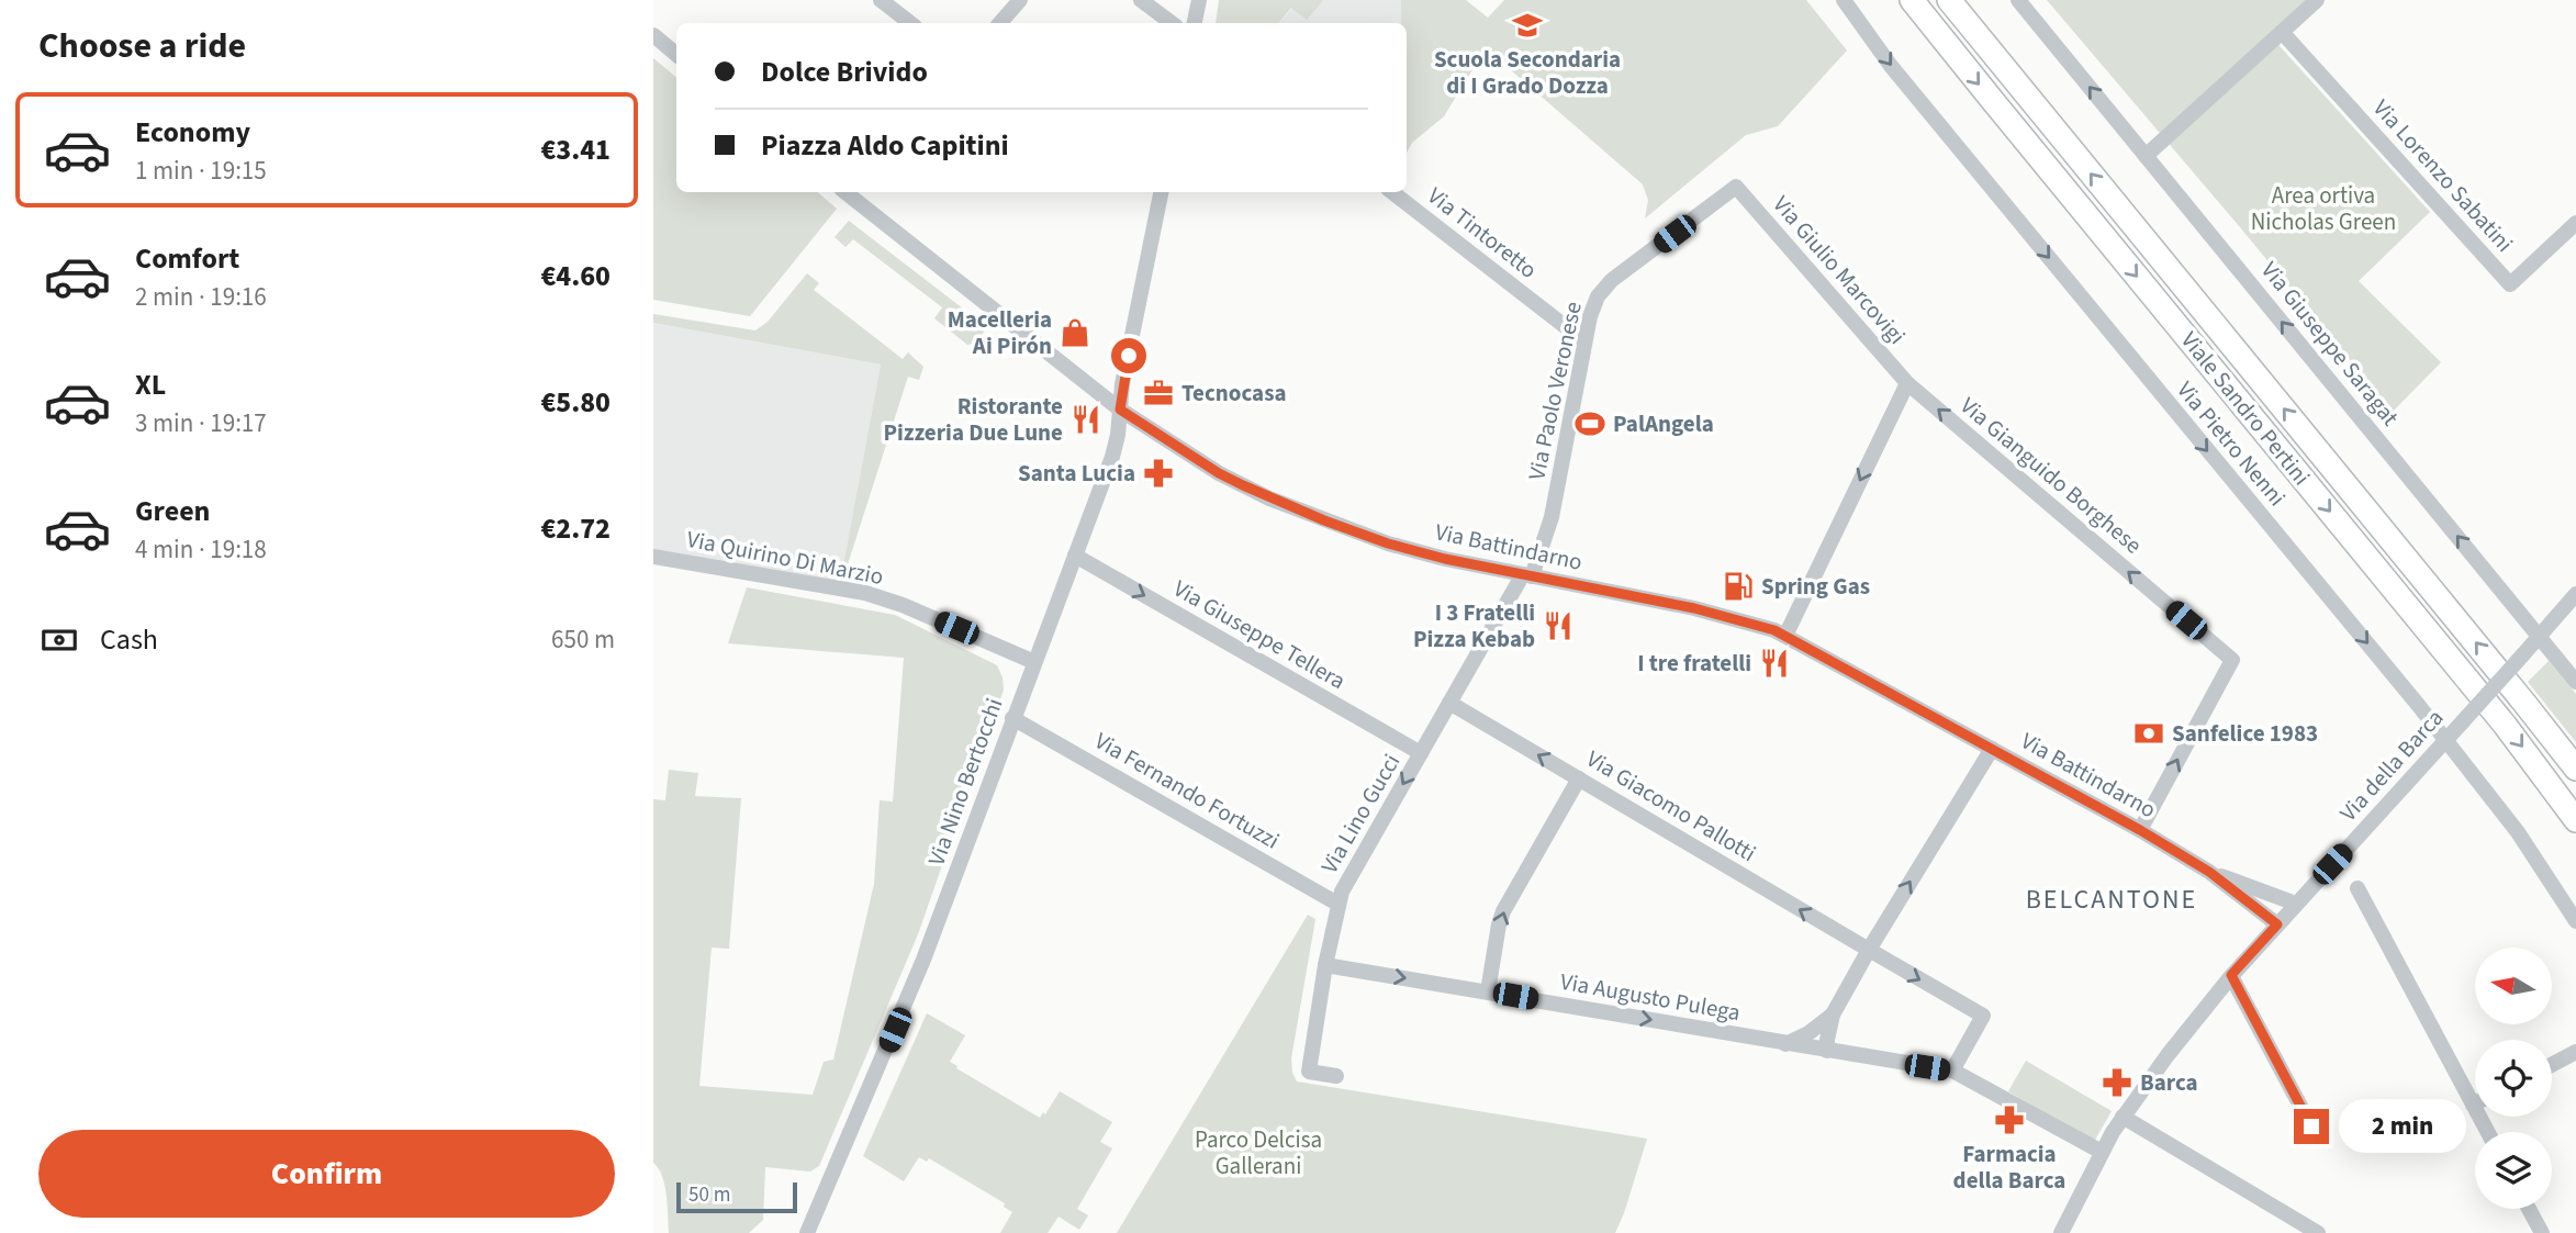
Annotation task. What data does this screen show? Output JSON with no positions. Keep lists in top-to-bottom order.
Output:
{
  "streets": {
    "highway": ["Viale Sandro Pertini"],
    "street": [
      "Via Lorenzo Sabatini",
      "Via Tintoretto",
      "Via Giulio Marcovigi",
      "Via Giuseppe Saragat",
      "Via Paolo Veronese",
      "Via Pietro Nenni",
      "Via Gianguido Borghese",
      "Via Battindarno",
      "Via Quirino Di Marzio",
      "Via Giuseppe Tellera",
      "Via della Barca",
      "Via Nino Bertocchi",
      "Via Fernando Fortuzzi",
      "Via Giacomo Pallotti",
      "Via Lino Gucci",
      "Via Augusto Pulega"
    ]
  },
  "crossings": [
    ["Via Tintoretto", "Via Paolo Veronese"],
    ["Via Giulio Marcovigi", "Via Paolo Veronese"],
    ["Via Giulio Marcovigi", "Via Gianguido Borghese"],
    ["Via Giuseppe Saragat", "Via della Barca"],
    ["Via Paolo Veronese", "Via Battindarno"],
    ["Via Paolo Veronese", "Via Lino Gucci"],
    ["Via Pietro Nenni", "Via della Barca"],
    ["Via Gianguido Borghese", "Via Battindarno"],
    ["Via Battindarno", "Via della Barca"],
    ["Via Battindarno", "Via Nino Bertocchi"],
    ["Via Battindarno", "Via Lino Gucci"],
    ["Via Quirino Di Marzio", "Via Nino Bertocchi"],
    ["Via Giuseppe Tellera", "Via Nino Bertocchi"],
    ["Via Giuseppe Tellera", "Via Lino Gucci"],
    ["Via della Barca", "Via Augusto Pulega"],
    ["Via Nino Bertocchi", "Via Fernando Fortuzzi"],
    ["Via Fernando Fortuzzi", "Via Lino Gucci"],
    ["Via Giacomo Pallotti", "Via Lino Gucci"],
    ["Via Giacomo Pallotti", "Via Augusto Pulega"],
    ["Via Lino Gucci", "Via Augusto Pulega"]
  ],
  "one_way": [
    "Via Giuseppe Saragat",
    "Via Pietro Nenni",
    "Via Gianguido Borghese",
    "Via Giuseppe Tellera",
    "Via Augusto Pulega"
  ],
  "districts": ["BELCANTONE"],
  "parks": ["Area ortiva Nicholas Green", "Parco Delcisa Gallerani"],
  "places": {
    "school or university": ["Scuola Secondaria di I Grado Dozza"],
    "shop": ["Macelleria Ai Pirón"],
    "office": ["Tecnocasa"],
    "restaurant": ["Ristorante Pizzeria Due Lune", "I 3 Fratelli Pizza Kebab", "I tre fratelli"],
    "sports": ["PalAngela"],
    "pharmacy": ["Santa Lucia", "Barca", "Farmacia della Barca"],
    "fuel station": ["Spring Gas"],
    "bank": ["Sanfelice 1983"]
  },
  "scale_bar": "50 m",
  "north": "left",
  "page": {
    "heading": "Choose a ride",
    "banner": ["Dolce Brivido", "Piazza Aldo Capitini"],
    "list": [
      {
        "name": "Economy",
        "note": "1 min · 19:15",
        "value": "€3.41"
      },
      {
        "name": "Comfort",
        "note": "2 min · 19:16",
        "value": "€4.60"
      },
      {
        "name": "XL",
        "note": "3 min · 19:17",
        "value": "€5.80"
      },
      {
        "name": "Green",
        "note": "4 min · 19:18",
        "value": "€2.72"
      }
    ],
    "pay": ["Cash", "650 m"],
    "bubble": "2 min",
    "buttons": "Confirm",
    "scale": "50 m"
  }
}
